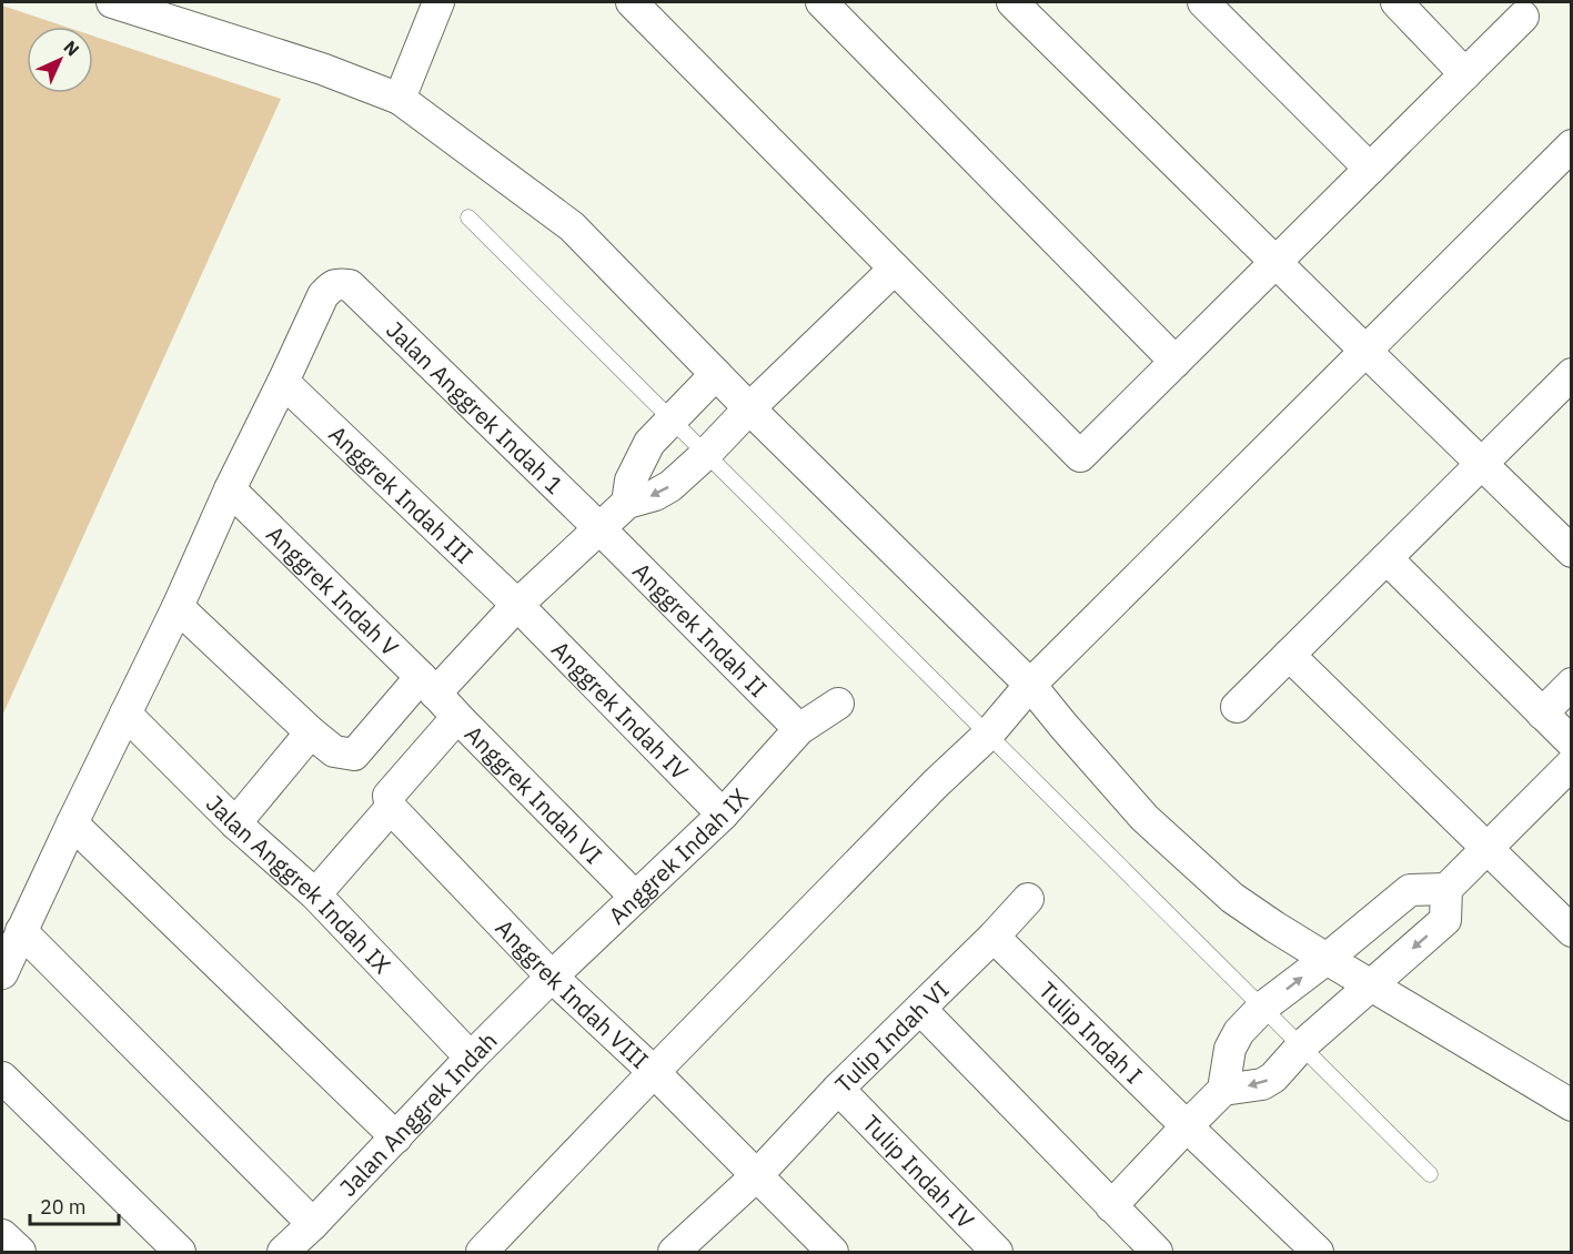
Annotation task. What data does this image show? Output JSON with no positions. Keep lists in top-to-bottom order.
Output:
{
  "streets": {
    "street": [
      "Jalan Anggrek Indah 1",
      "Anggrek Indah III",
      "Anggrek Indah V",
      "Anggrek Indah II",
      "Anggrek Indah IV",
      "Anggrek Indah VI",
      "Anggrek Indah IX",
      "Jalan Anggrek Indah IX",
      "Anggrek Indah VIII",
      "Tulip Indah I",
      "Tulip Indah VI",
      "Jalan Anggrek Indah",
      "Tulip Indah IV"
    ]
  },
  "crossings": [
    ["Jalan Anggrek Indah 1", "Anggrek Indah III"],
    ["Jalan Anggrek Indah 1", "Anggrek Indah II"],
    ["Anggrek Indah III", "Anggrek Indah IV"],
    ["Anggrek Indah V", "Anggrek Indah VI"],
    ["Anggrek Indah II", "Anggrek Indah IX"],
    ["Anggrek Indah IV", "Anggrek Indah IX"],
    ["Anggrek Indah VI", "Anggrek Indah IX"],
    ["Anggrek Indah IX", "Anggrek Indah VIII"],
    ["Anggrek Indah IX", "Jalan Anggrek Indah"],
    ["Jalan Anggrek Indah IX", "Jalan Anggrek Indah"],
    ["Anggrek Indah VIII", "Tulip Indah VI"],
    ["Anggrek Indah VIII", "Jalan Anggrek Indah"],
    ["Tulip Indah I", "Tulip Indah VI"],
    ["Tulip Indah VI", "Tulip Indah IV"]
  ],
  "scale_bar": "20 m",
  "north": "top right"
}
